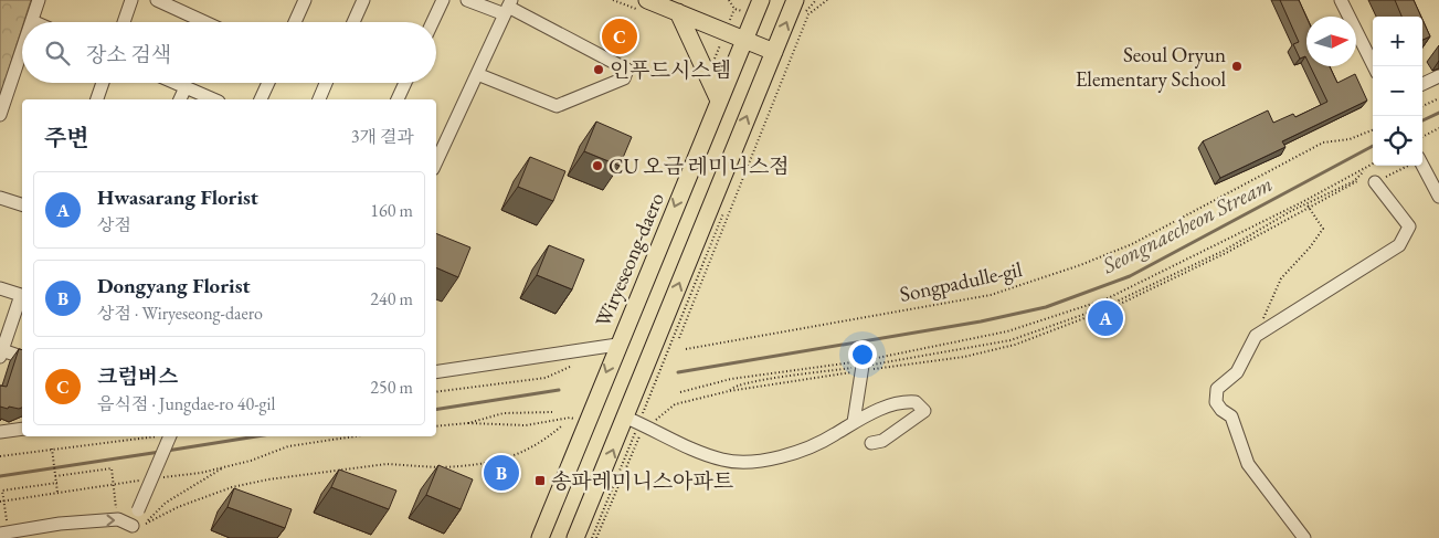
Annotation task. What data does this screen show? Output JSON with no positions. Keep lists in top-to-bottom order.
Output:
{
  "streets": {
    "main road": ["Wiryeseong-daero"],
    "path": ["Songpadulle-gil"]
  },
  "water": ["Seongnaecheon Stream"],
  "places": {
    "other": ["Seoul Oryun Elementary School", "인푸드시스템", "CU 오금 레미니스점"],
    "transit": ["송파레미니스아파트"]
  },
  "north": "right",
  "page": {
    "map_buttons": ["+", "−"],
    "pins": ["C", "A", "B"],
    "search": "장소 검색",
    "heading": ["주변", "3개 결과"],
    "list": [
      {
        "mark": "A",
        "name": "Hwasarang Florist",
        "note": "상점",
        "value": "160 m"
      },
      {
        "mark": "B",
        "name": "Dongyang Florist",
        "note": "상점 · Wiryeseong-daero",
        "value": "240 m"
      },
      {
        "mark": "C",
        "name": "크럼버스",
        "note": "음식점 · Jungdae-ro 40-gil",
        "value": "250 m"
      }
    ]
  }
}
